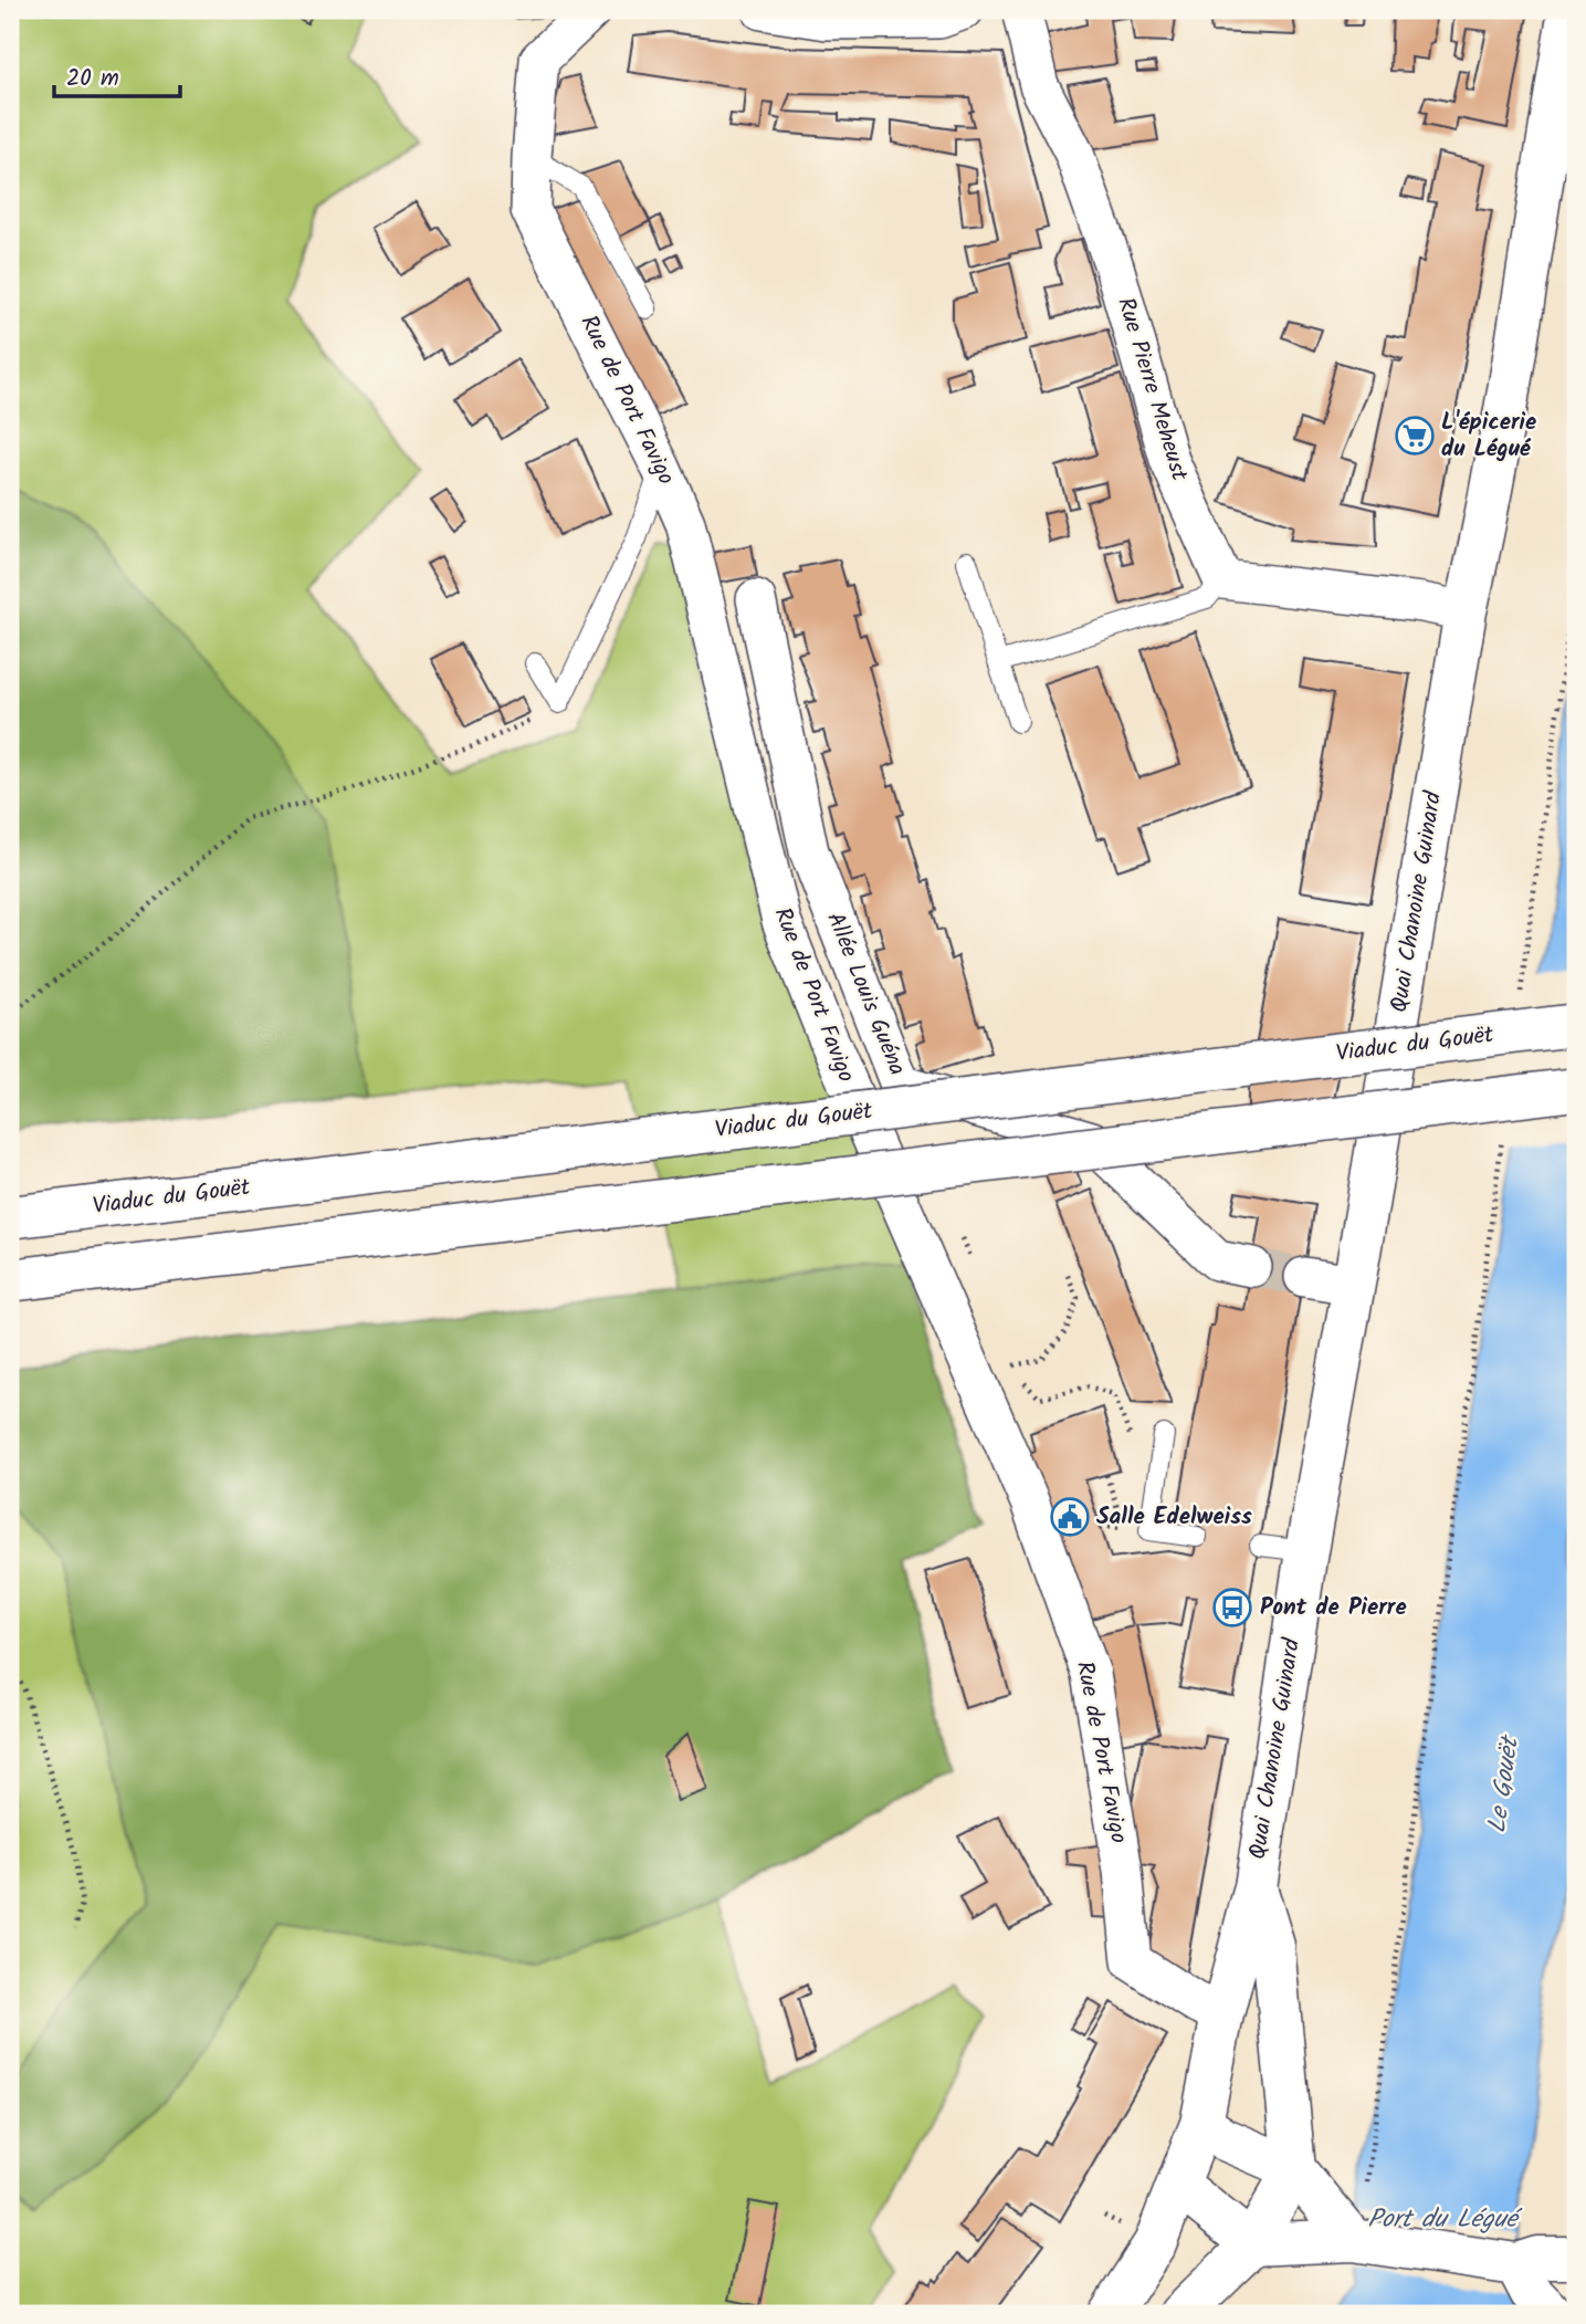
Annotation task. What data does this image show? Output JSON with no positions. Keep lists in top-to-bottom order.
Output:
{
  "streets": {
    "main road": ["Quai Chanoine Guinard", "Viaduc du Gouët"],
    "street": ["Rue Pierre Meheust", "Rue de Port Favigo", "Allée Louis Guéna"]
  },
  "crossings": [
    ["Rue de Port Favigo", "Quai Chanoine Guinard"]
  ],
  "water": ["Le Gouët", "Port du Légué"],
  "places": {
    "supermarket": ["L'épicerie du Légué"],
    "public building": ["Salle Edelweiss"],
    "bus stop": ["Pont de Pierre"]
  },
  "scale_bar": "20 m"
}
